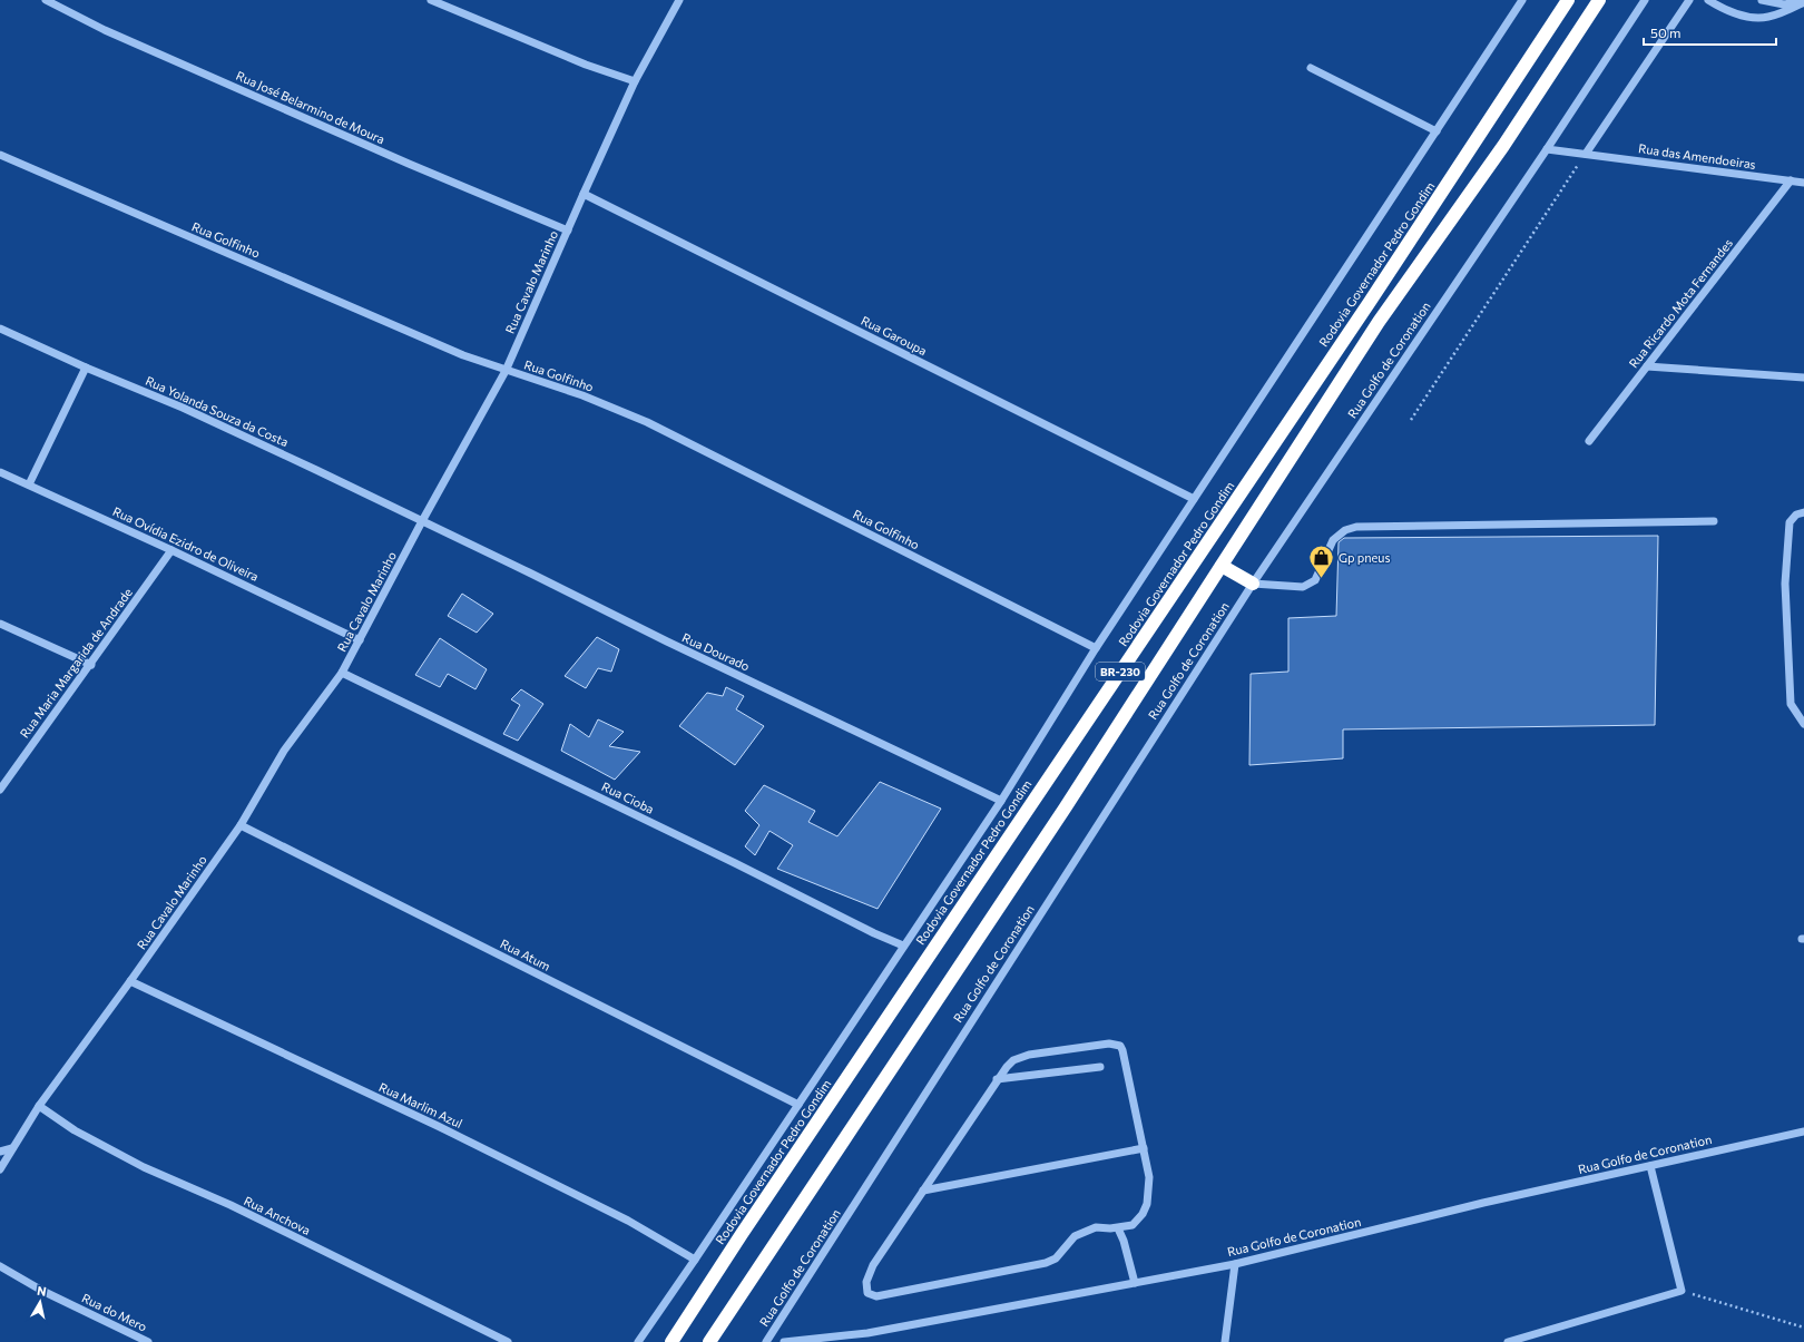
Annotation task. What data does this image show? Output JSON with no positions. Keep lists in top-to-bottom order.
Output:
{
  "streets": {
    "highway": ["Rodovia Governador Pedro Gondim", "BR-230"],
    "street": [
      "Rua José Belarmino de Moura",
      "Rua das Amendoeiras",
      "Rua Golfinho",
      "Rua Cavalo Marinho",
      "Rua Ricardo Mota Fernandes",
      "Rua Garoupa",
      "Rua Golfo de Coronation",
      "Rua Yolanda Souza da Costa",
      "Rua Ovídia Ezidro de Oliveira",
      "Rua Dourado",
      "Rua Maria Margarida de Andrade",
      "Rua Cioba",
      "Rua Atum",
      "Rua Marlim Azul",
      "Rua Anchova",
      "Rua do Mero"
    ]
  },
  "crossings": [
    ["Rua José Belarmino de Moura", "Rua Cavalo Marinho"],
    ["Rua das Amendoeiras", "Rua Ricardo Mota Fernandes"],
    ["Rua das Amendoeiras", "Rua Golfo de Coronation"],
    ["Rua Golfinho", "Rua Cavalo Marinho"],
    ["Rua Cavalo Marinho", "Rua Garoupa"],
    ["Rua Cavalo Marinho", "Rua Yolanda Souza da Costa"],
    ["Rua Cavalo Marinho", "Rua Ovídia Ezidro de Oliveira"],
    ["Rua Cavalo Marinho", "Rua Dourado"],
    ["Rua Cavalo Marinho", "Rua Cioba"],
    ["Rua Cavalo Marinho", "Rua Atum"],
    ["Rua Cavalo Marinho", "Rua Marlim Azul"],
    ["Rua Cavalo Marinho", "Rua Anchova"],
    ["Rua Yolanda Souza da Costa", "Rua Dourado"],
    ["Rua Ovídia Ezidro de Oliveira", "Rua Maria Margarida de Andrade"]
  ],
  "places": {
    "shop": ["Gp pneus"]
  },
  "scale_bar": "50 m",
  "north": "top"
}
